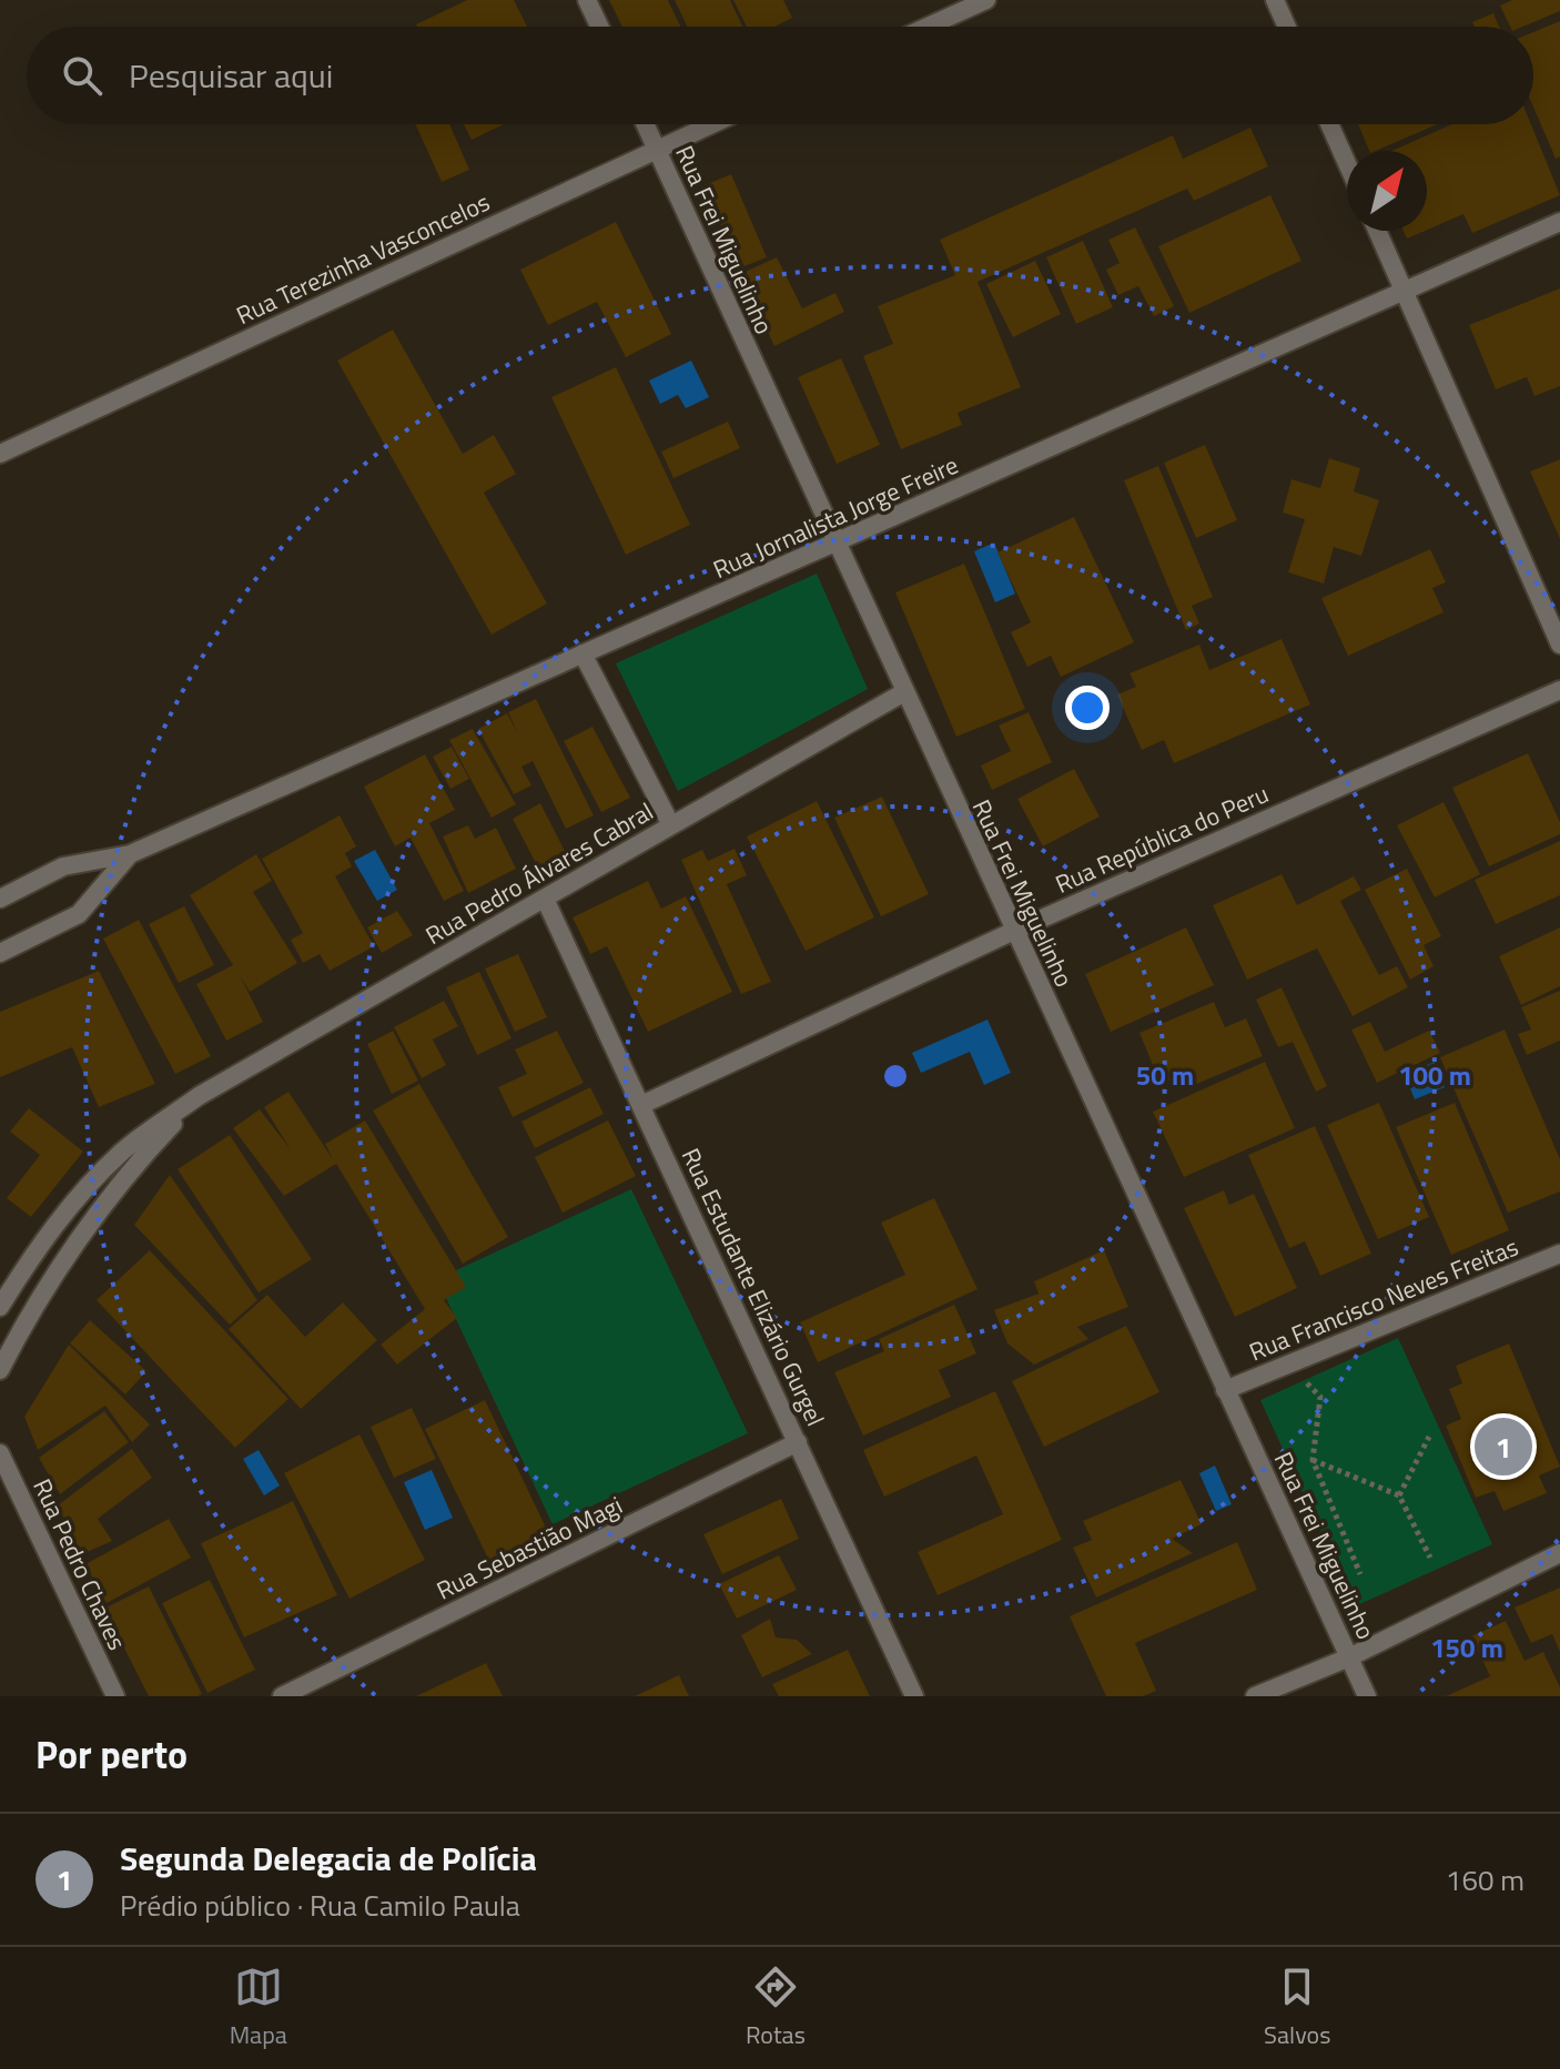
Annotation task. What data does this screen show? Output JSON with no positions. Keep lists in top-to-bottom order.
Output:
{
  "streets": {
    "street": [
      "Rua Frei Miguelinho",
      "Rua Terezinha Vasconcelos",
      "Rua Jornalista Jorge Freire",
      "Rua República do Peru",
      "Rua Pedro Álvares Cabral",
      "Rua Estudante Elizário Gurgel",
      "Rua Francisco Neves Freitas",
      "Rua Sebastião Magi",
      "Rua Pedro Chaves"
    ]
  },
  "crossings": [
    ["Rua Frei Miguelinho", "Rua Terezinha Vasconcelos"],
    ["Rua Frei Miguelinho", "Rua Jornalista Jorge Freire"],
    ["Rua Frei Miguelinho", "Rua República do Peru"],
    ["Rua Frei Miguelinho", "Rua Pedro Álvares Cabral"],
    ["Rua Frei Miguelinho", "Rua Francisco Neves Freitas"],
    ["Rua República do Peru", "Rua Estudante Elizário Gurgel"],
    ["Rua Pedro Álvares Cabral", "Rua Estudante Elizário Gurgel"],
    ["Rua Estudante Elizário Gurgel", "Rua Sebastião Magi"]
  ],
  "north": "top right",
  "page": {
    "search": "Pesquisar aqui",
    "pins": "1",
    "heading": "Por perto",
    "list": [
      {
        "mark": "1",
        "name": "Segunda Delegacia de Polícia",
        "note": "Prédio público · Rua Camilo Paula",
        "value": "160 m"
      }
    ],
    "nav": ["Mapa", "Rotas", "Salvos"]
  },
  "rings": ["50 m", "100 m", "150 m"]
}
